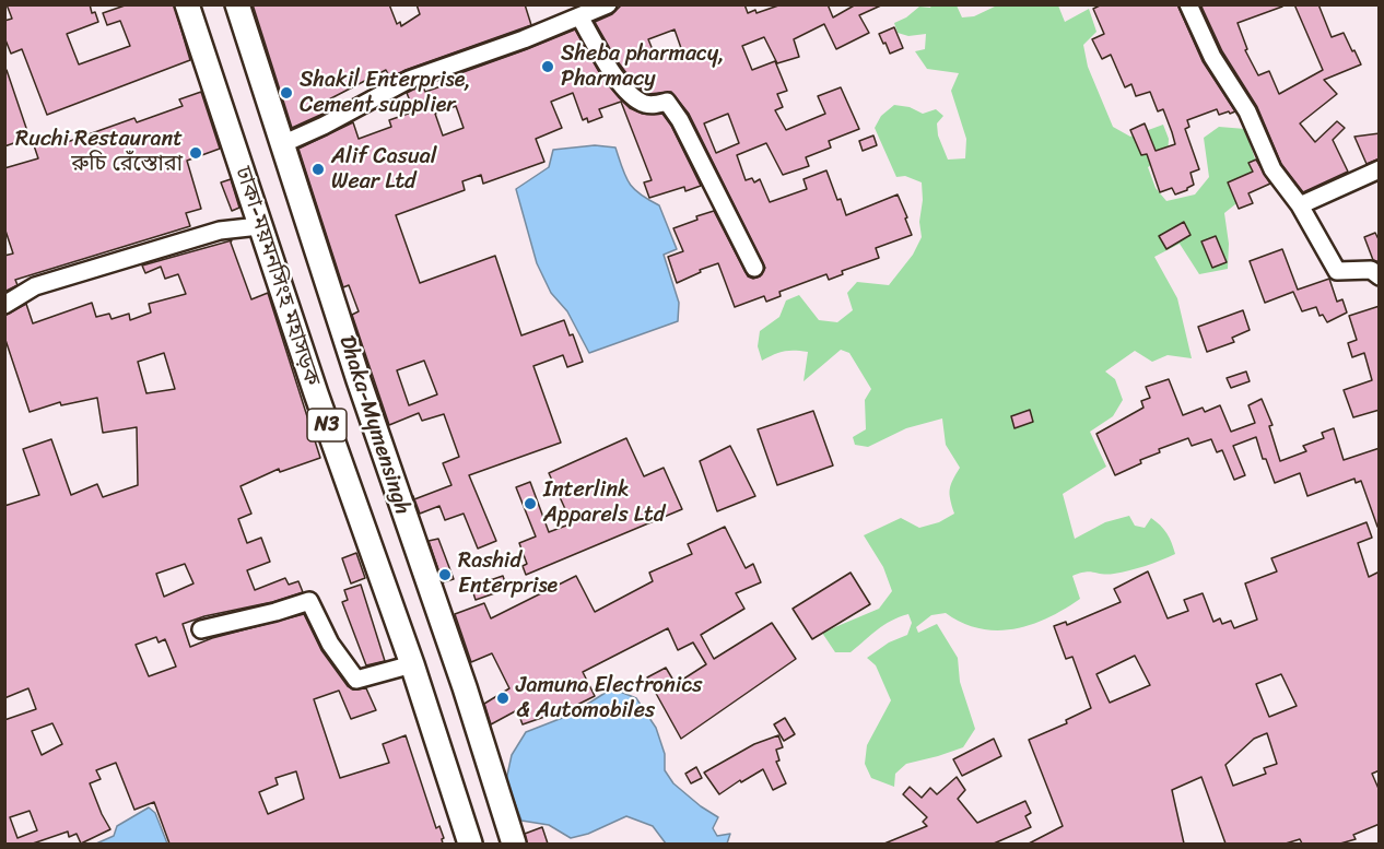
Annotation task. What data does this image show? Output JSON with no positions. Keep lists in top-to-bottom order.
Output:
{
  "streets": {
    "highway": ["ঢাকা-ময়মনসিংহ মহাসড়ক", "N3", "Dhaka-Mymensingh"]
  },
  "places": [
    "Sheba pharmacy, Pharmacy",
    "Shakil Enterprise, Cement supplier",
    "Ruchi Restaurant রুচি রেঁস্তোরা",
    "Alif Casual Wear Ltd",
    "Interlink Apparels Ltd",
    "Rashid Enterprise",
    "Jamuna Electronics & Automobiles"
  ]
}
